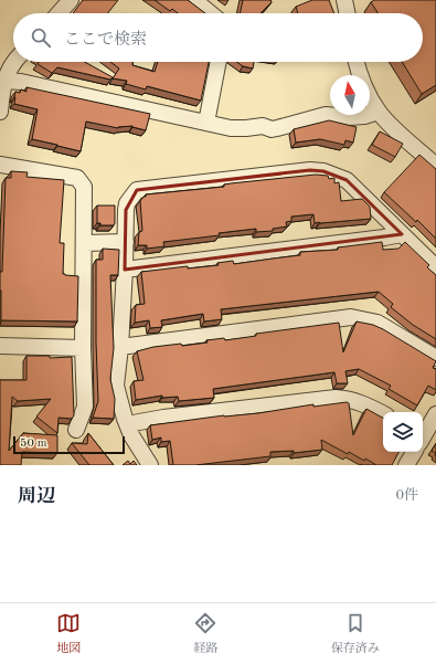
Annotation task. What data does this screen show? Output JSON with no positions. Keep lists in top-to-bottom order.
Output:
{
  "scale_bar": "50 m",
  "north": "top",
  "page": {
    "search": "ここで検索",
    "scale": "50 m",
    "heading": ["周辺", "0件"],
    "nav": ["地図", "経路", "保存済み"]
  }
}
